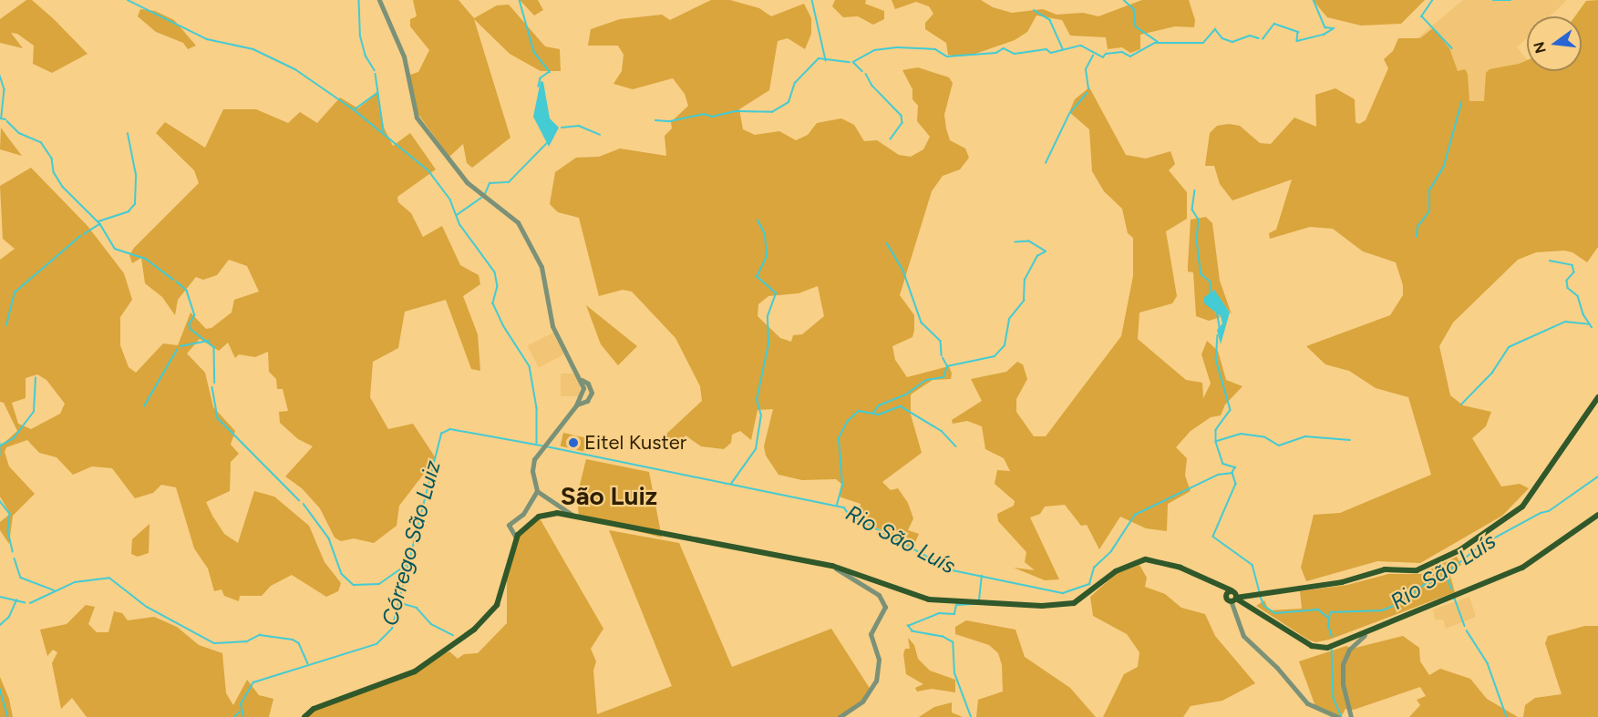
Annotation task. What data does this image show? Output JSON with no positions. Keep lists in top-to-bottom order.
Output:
{
  "districts": ["São Luiz"],
  "water": ["Rio São Luís", "Córrego São Luiz"],
  "places": ["Eitel Kuster"],
  "north": "left"
}
